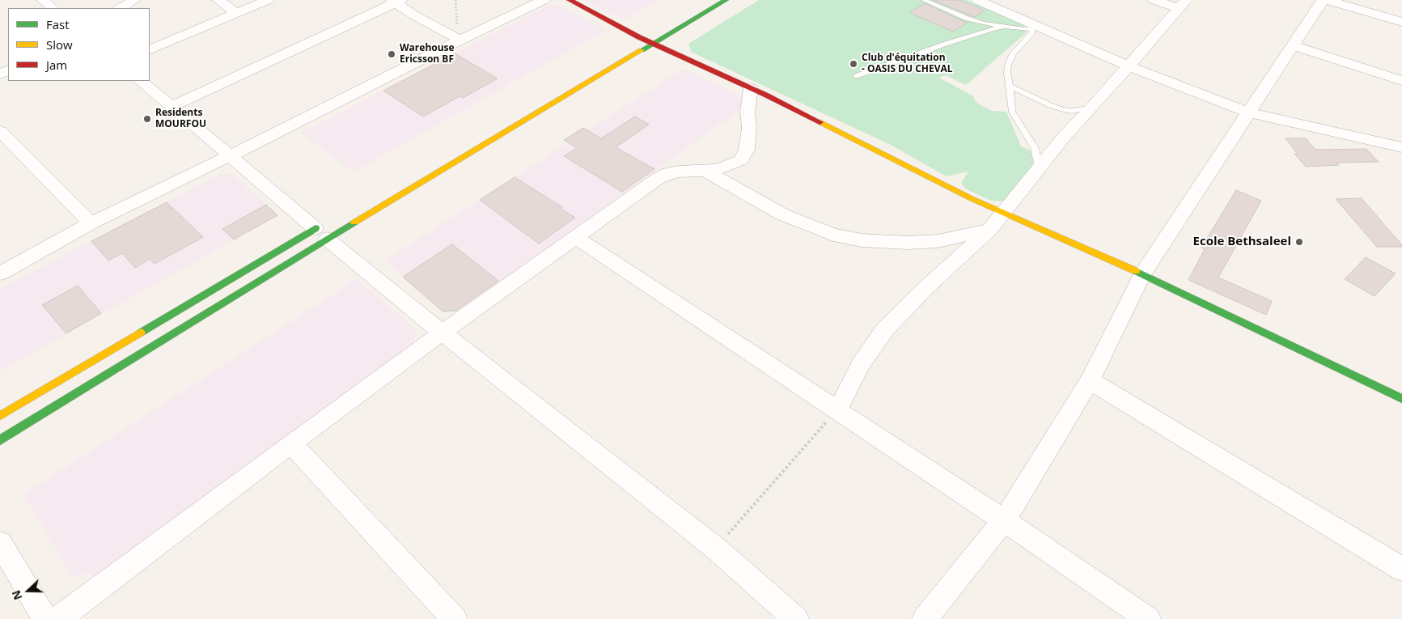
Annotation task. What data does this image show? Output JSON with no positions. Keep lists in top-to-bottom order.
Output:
{
  "places": [
    "Warehouse Ericsson BF",
    "Club d'équitation - OASIS DU CHEVAL",
    "Residents MOURFOU",
    "Ecole Bethsaleel"
  ],
  "legend": ["Fast", "Slow", "Jam"],
  "north": "left"
}
